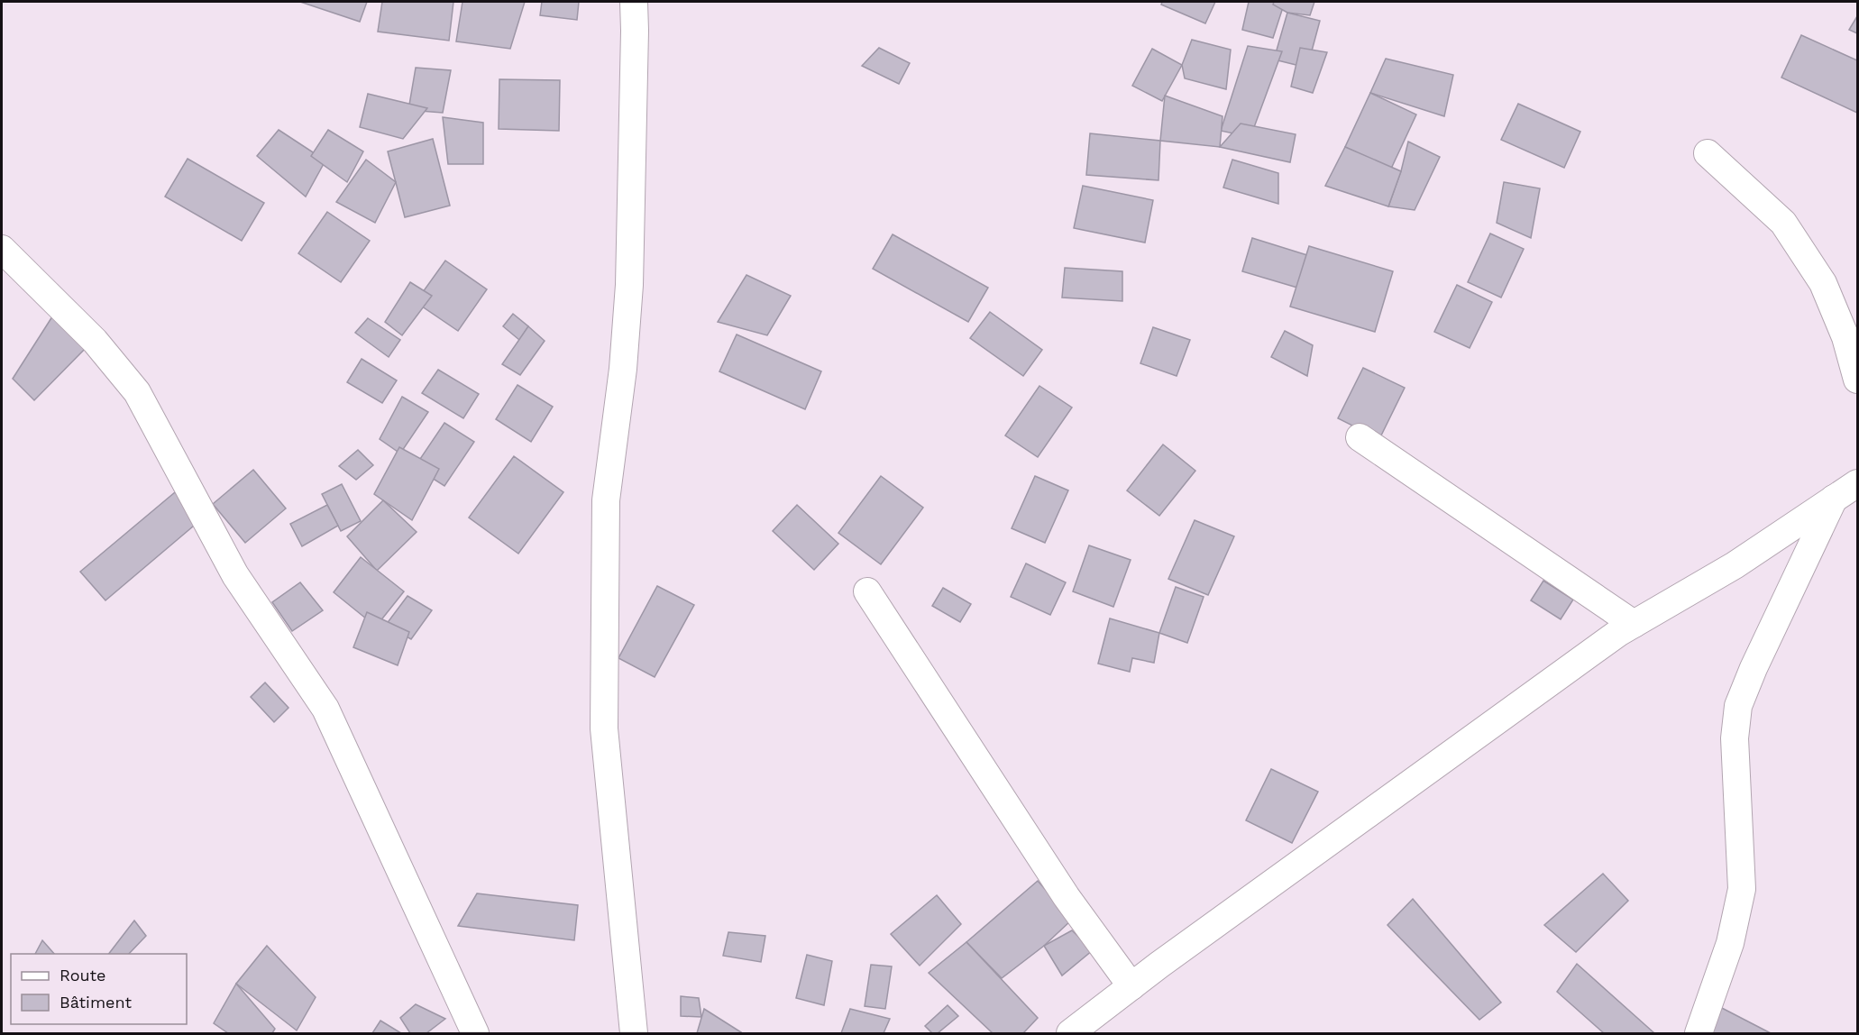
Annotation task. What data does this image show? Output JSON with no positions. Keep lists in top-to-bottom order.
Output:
{
  "legend": ["Route", "Bâtiment"]
}
